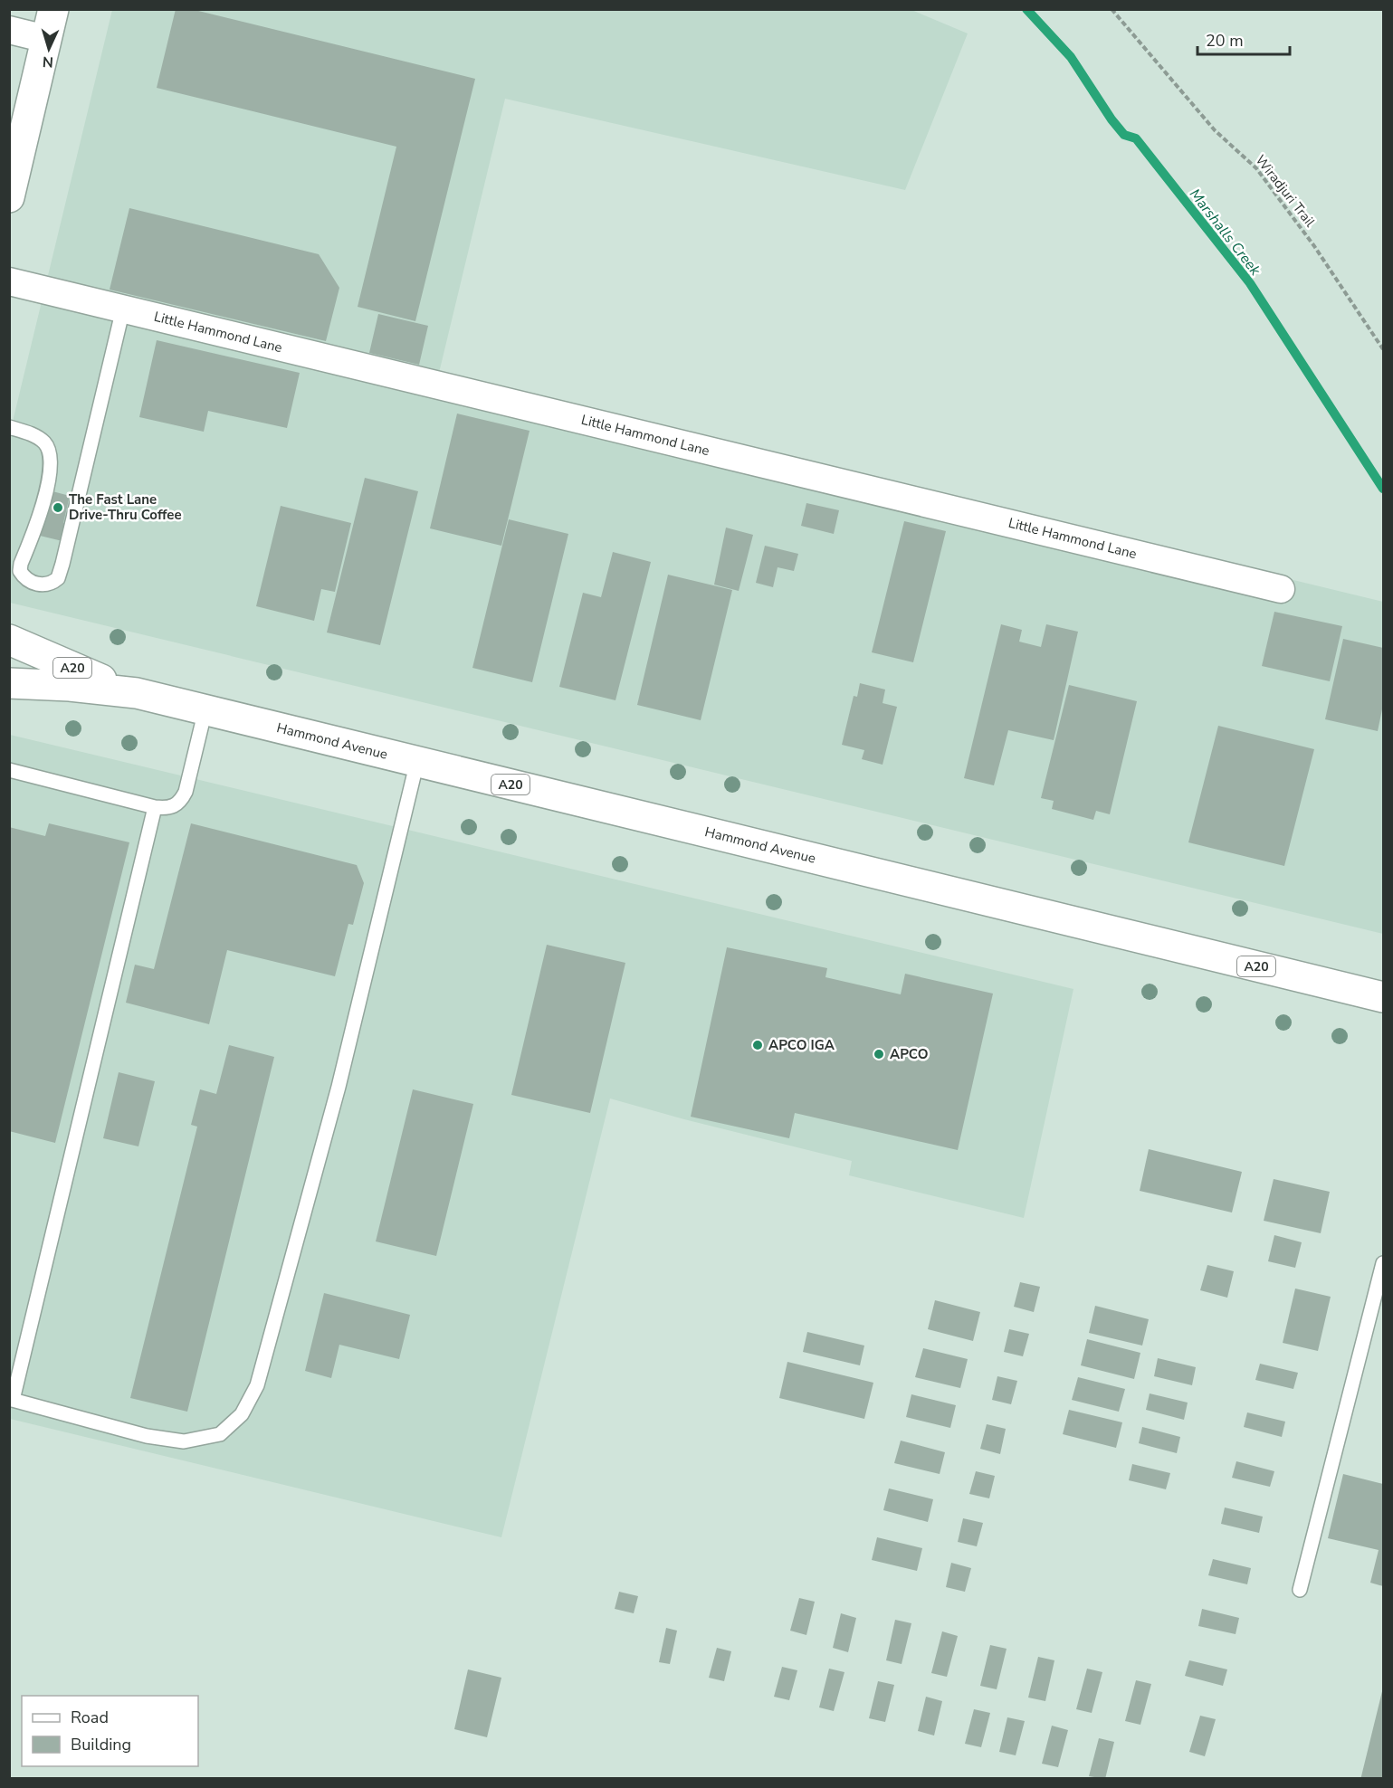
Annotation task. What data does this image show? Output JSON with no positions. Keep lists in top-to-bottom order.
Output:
{
  "streets": {
    "main road": ["A20", "Hammond Avenue"],
    "street": ["Little Hammond Lane"],
    "path": ["Wiradjuri Trail"]
  },
  "water": ["Marshalls Creek"],
  "places": ["The Fast Lane Drive-Thru Coffee", "APCO IGA", "APCO"],
  "legend": ["Road", "Building"],
  "scale_bar": "20 m",
  "north": "bottom"
}
